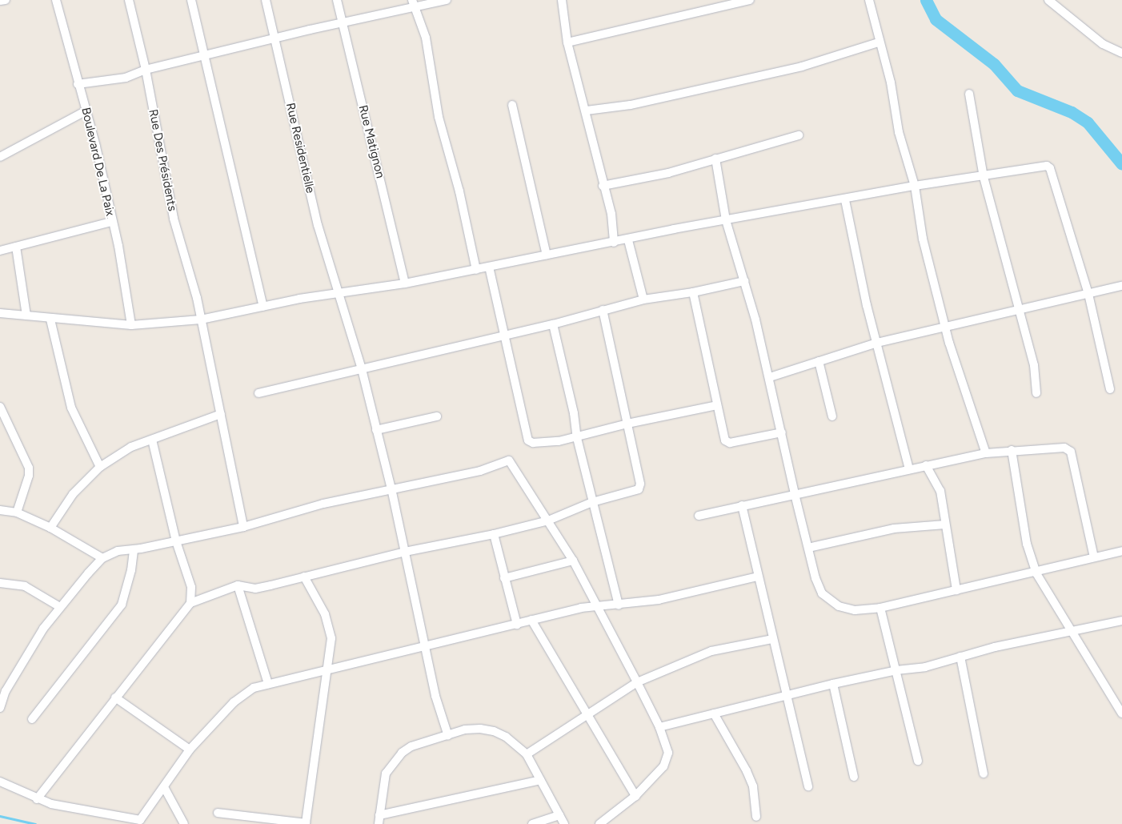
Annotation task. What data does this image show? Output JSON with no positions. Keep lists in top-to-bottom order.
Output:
{
  "streets": {
    "street": [
      "Rue Matignon",
      "Rue Residentielle",
      "Rue Des Présidents",
      "Boulevard De La Paix"
    ]
  }
}
